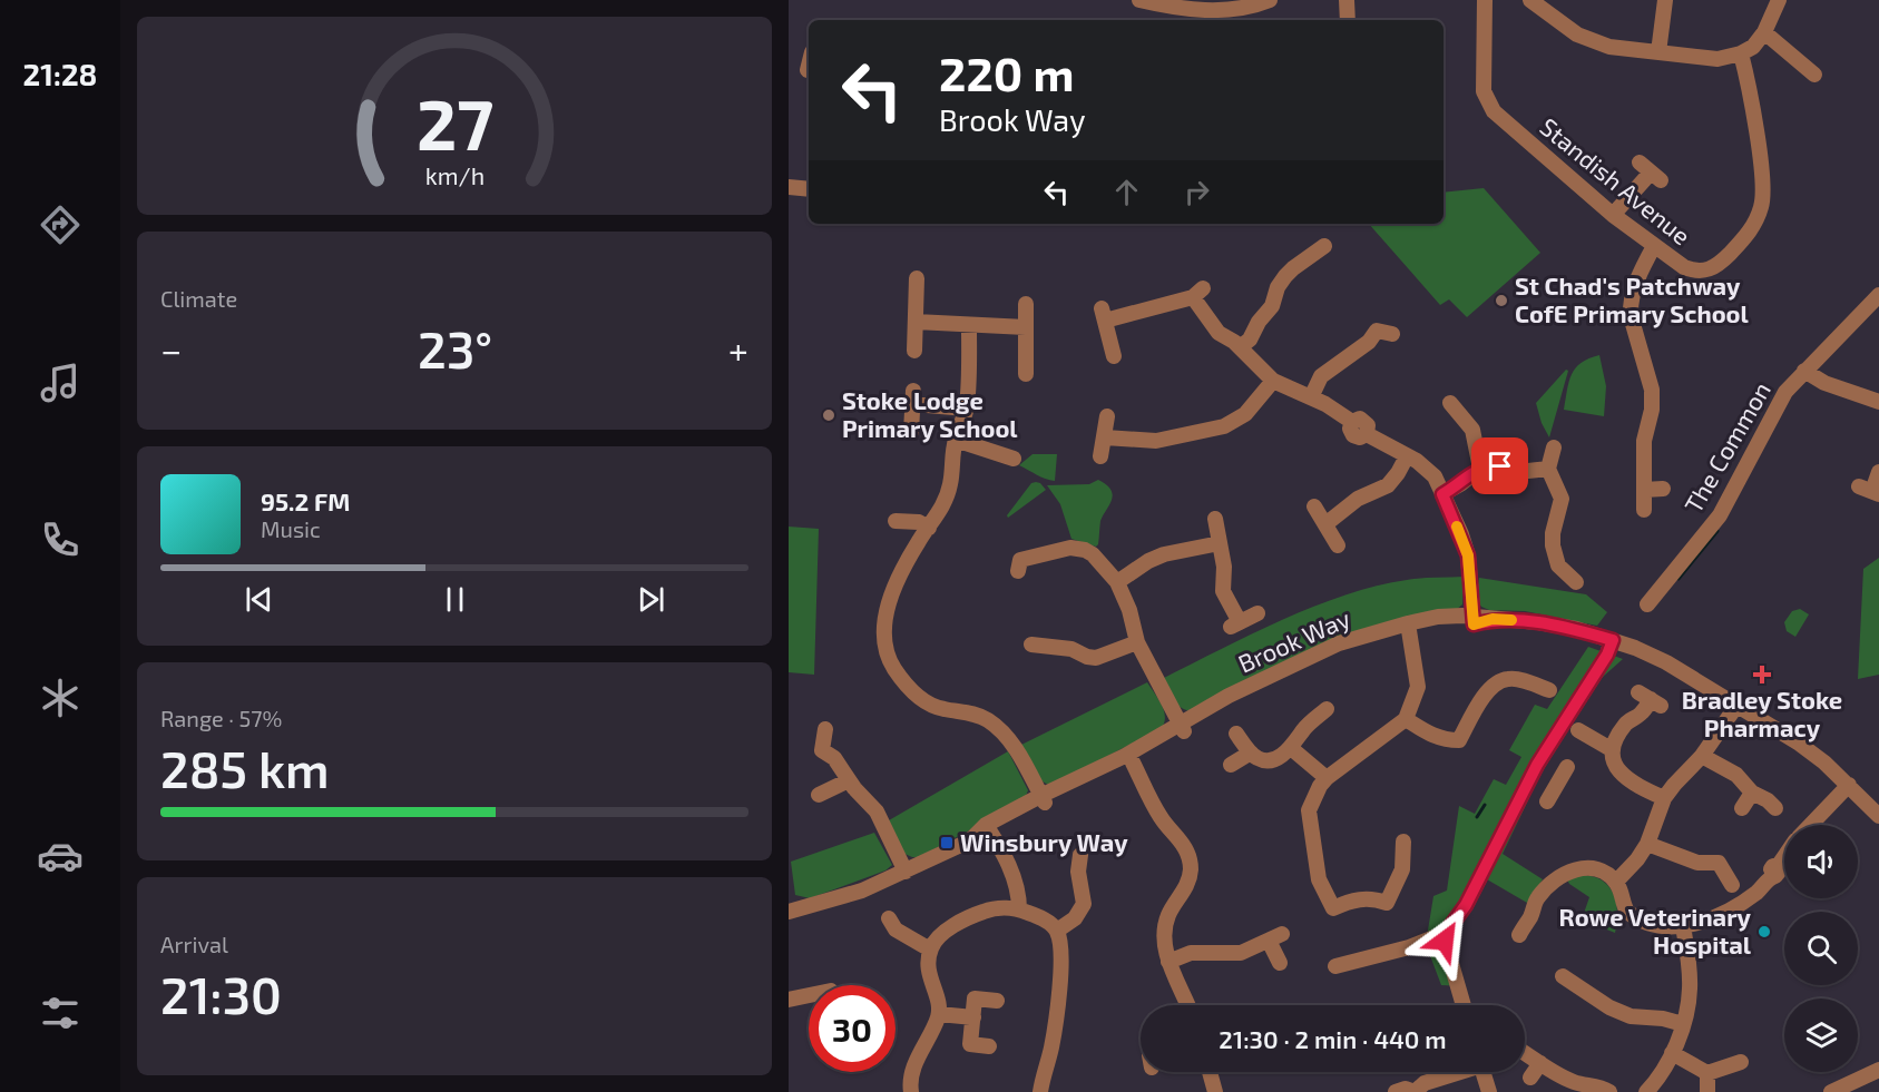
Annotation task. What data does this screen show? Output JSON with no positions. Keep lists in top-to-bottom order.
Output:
{
  "streets": {
    "street": ["Standish Avenue", "The Common", "Brook Way"]
  },
  "places": {
    "other": ["St Chad's Patchway CofE Primary School", "Stoke Lodge Primary School", "Rowe Veterinary Hospital"],
    "health": ["Bradley Stoke Pharmacy"],
    "transit": ["Winsbury Way"]
  },
  "page": {
    "tabs": "21:28",
    "turn": ["220 m", "Brook Way"],
    "tile": [
      "Climate",
      ["Range · 57%", "285 km"],
      ["Arrival", "21:30"]
    ],
    "heat": ["−", "23°", "+"],
    "song": ["95.2 FM", "Music"],
    "limit": "30",
    "trip": "21:30 · 2 min · 440 m",
    "gauge": ["27", "km/h"]
  }
}
